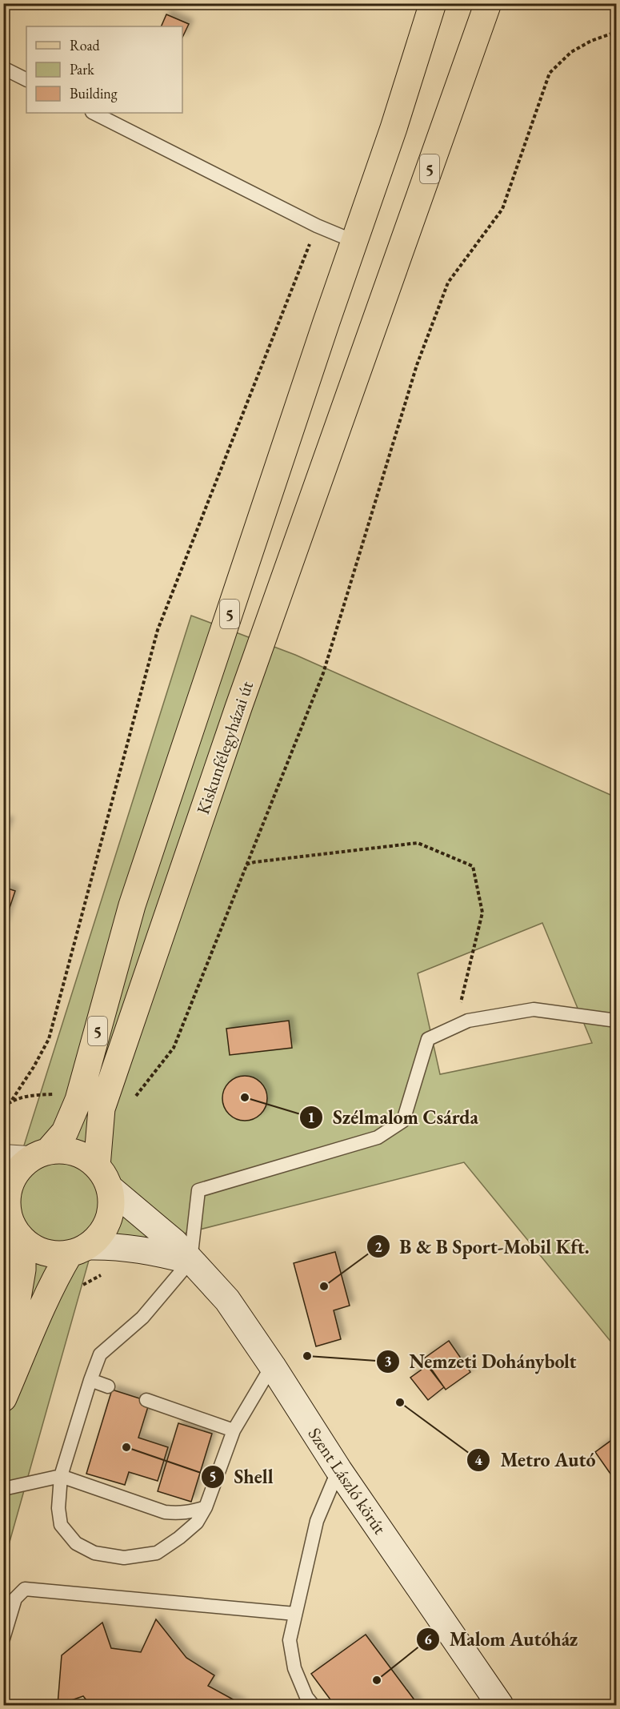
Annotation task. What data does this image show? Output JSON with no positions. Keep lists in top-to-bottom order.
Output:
{
  "streets": {
    "main road": ["5", "Kiskunfélegyházai út"],
    "street": ["Szent László körút"]
  },
  "crossings": [
    ["5", "Kiskunfélegyházai út"],
    ["5", "Szent László körút"],
    ["Kiskunfélegyházai út", "Szent László körút"]
  ],
  "places": [
    "Szélmalom Csárda",
    "B & B Sport-Mobil Kft.",
    "Nemzeti Dohánybolt",
    "Metro Autó",
    "Shell",
    "Malom Autóház"
  ],
  "legend": ["Road", "Park", "Building"]
}
